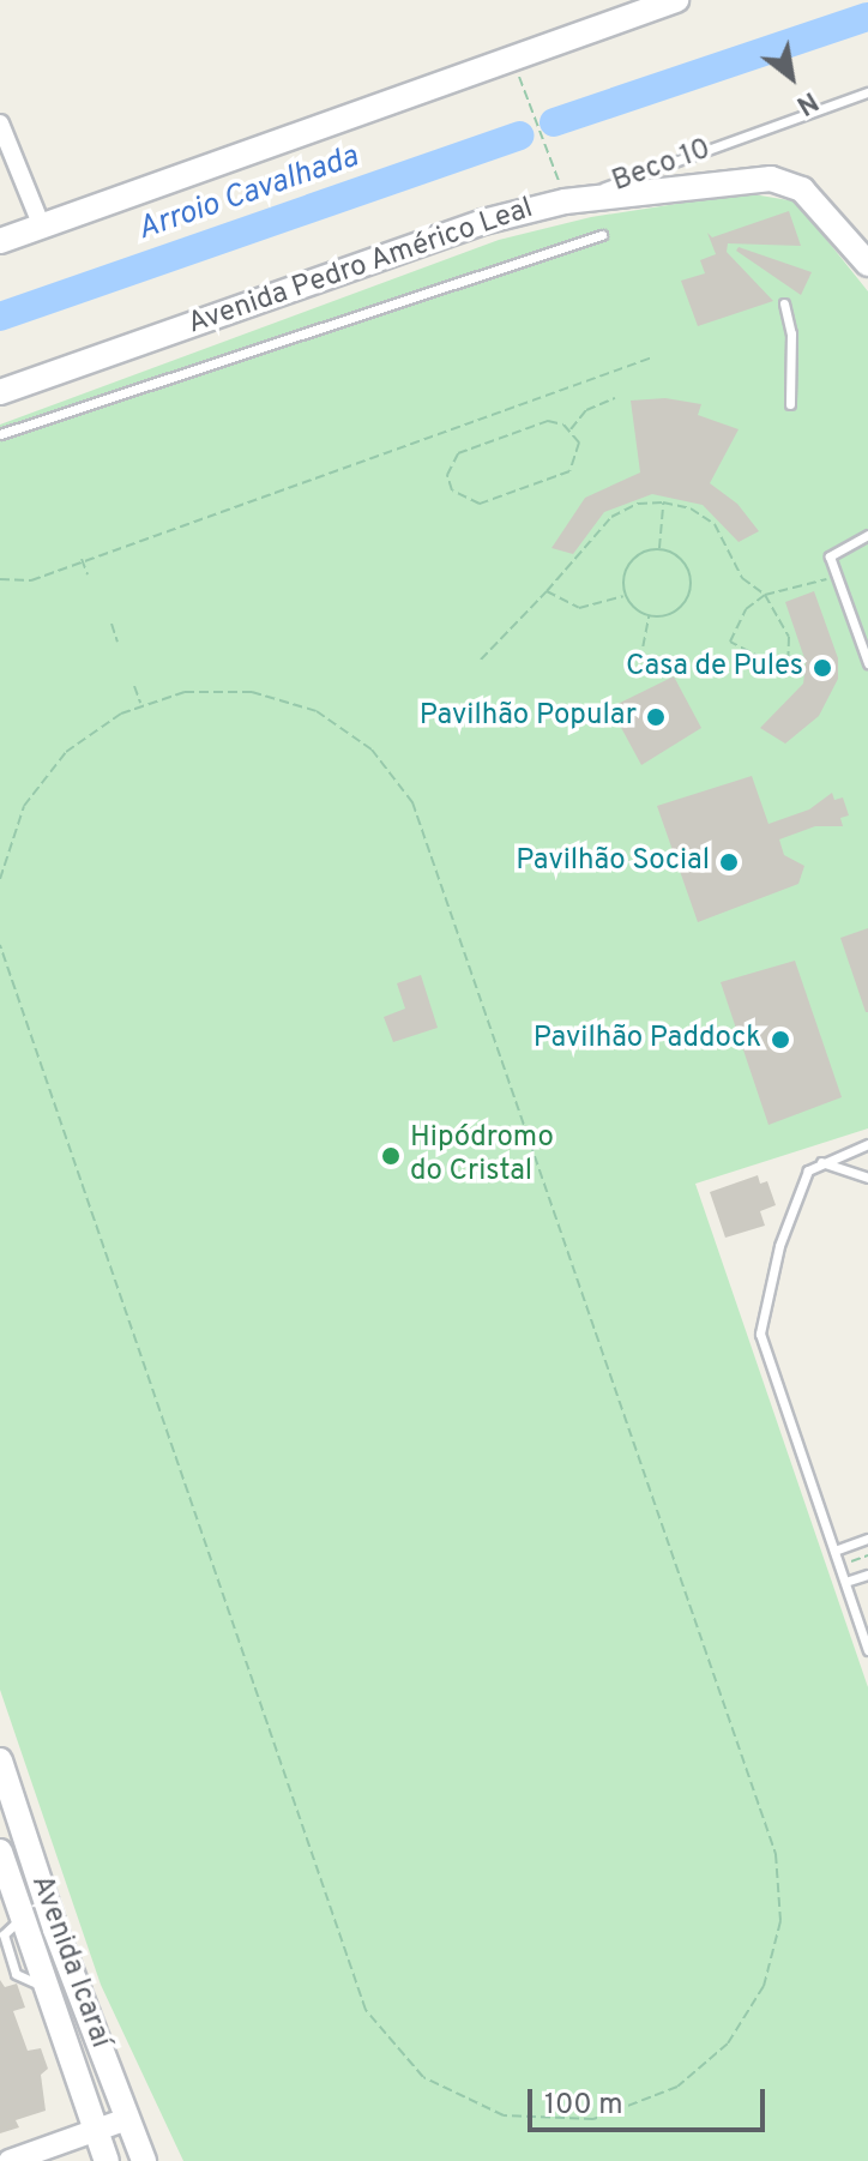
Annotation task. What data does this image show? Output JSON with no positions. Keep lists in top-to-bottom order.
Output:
{
  "streets": {
    "main road": ["Avenida Pedro Américo Leal", "Avenida Icaraí"],
    "lane": ["Beco 10"]
  },
  "crossings": [
    ["Beco 10", "Avenida Pedro Américo Leal"]
  ],
  "water": ["Arroio Cavalhada"],
  "places": [
    "Casa de Pules",
    "Pavilhão Popular",
    "Pavilhão Social",
    "Pavilhão Paddock",
    "Hipódromo do Cristal"
  ],
  "scale_bar": "100 m",
  "north": "bottom right"
}
